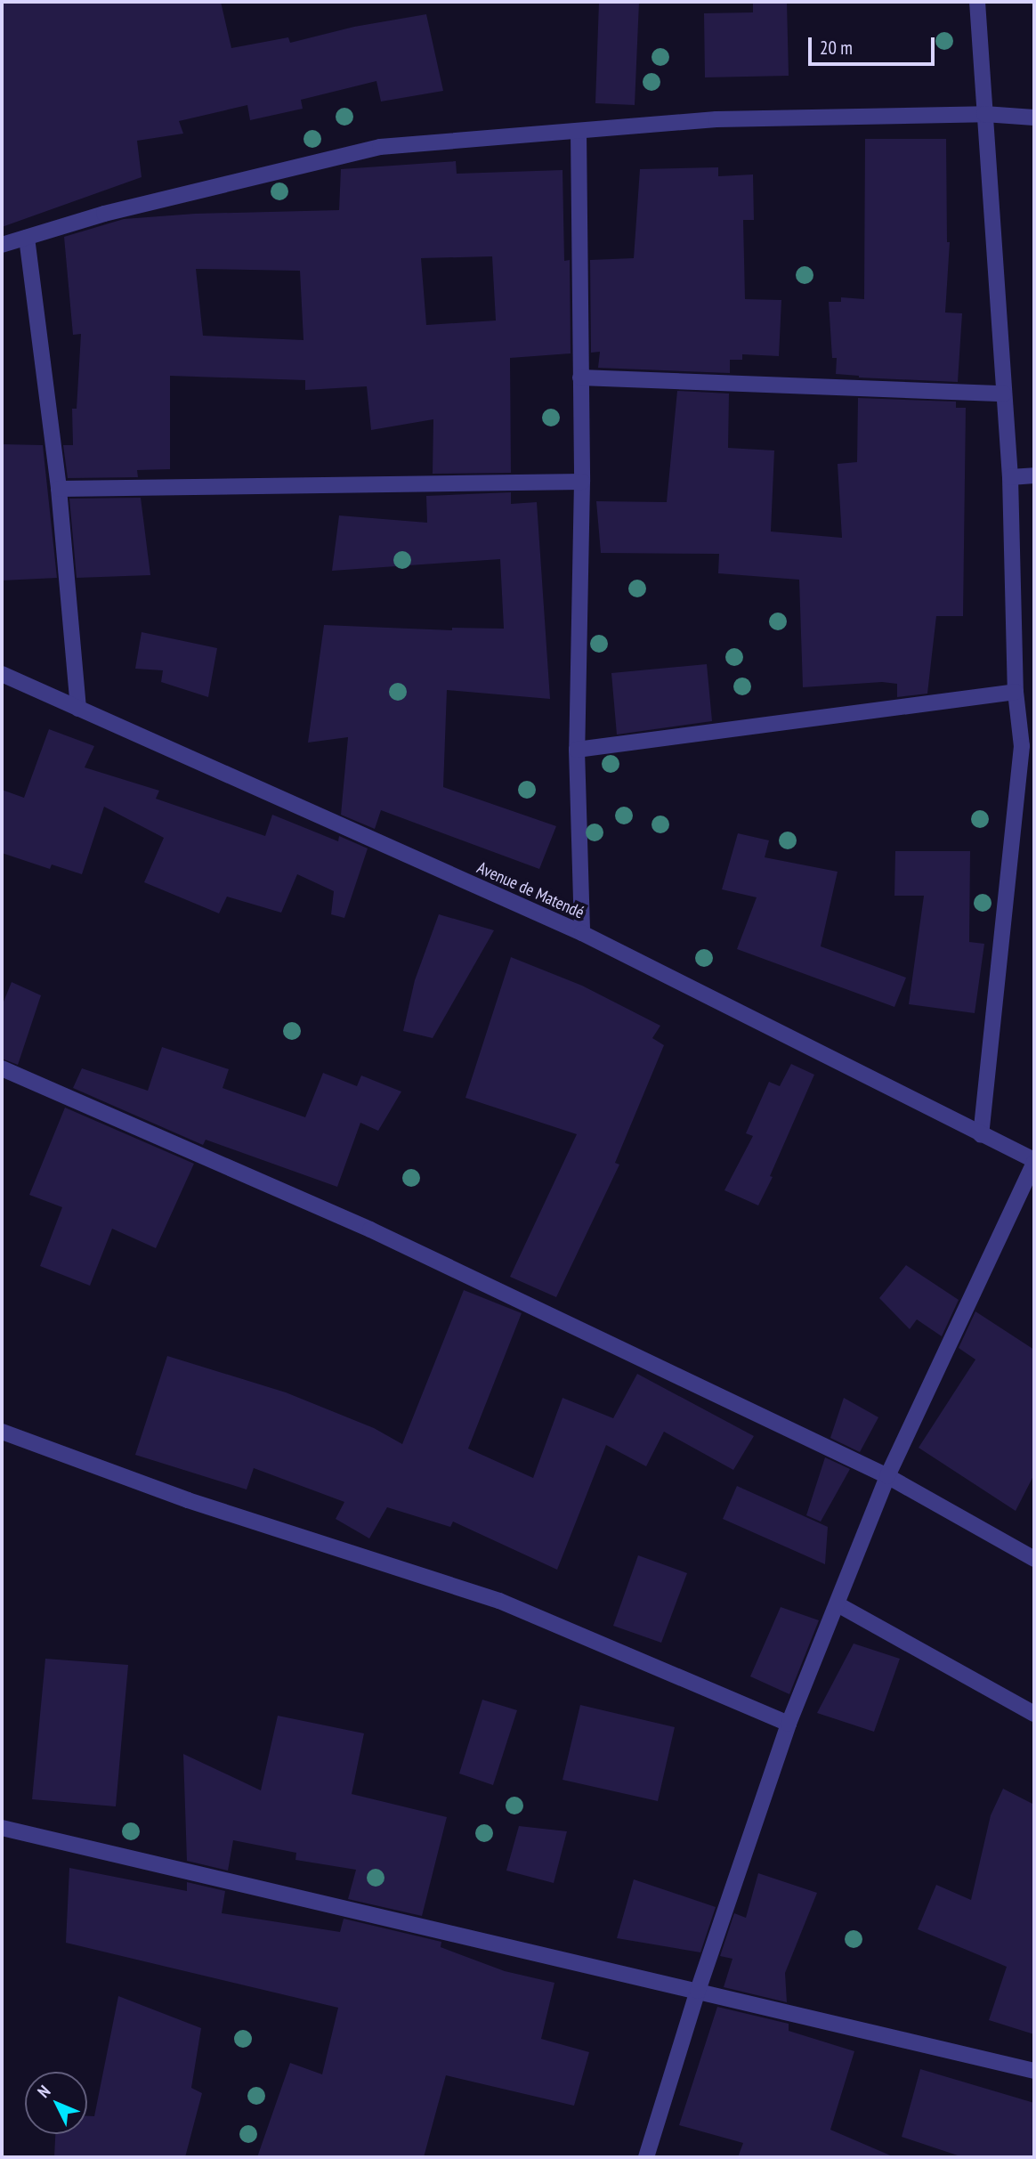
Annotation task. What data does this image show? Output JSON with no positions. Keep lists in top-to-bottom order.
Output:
{
  "streets": {
    "street": ["Avenue de Matendé"]
  },
  "scale_bar": "20 m",
  "north": "top left"
}
